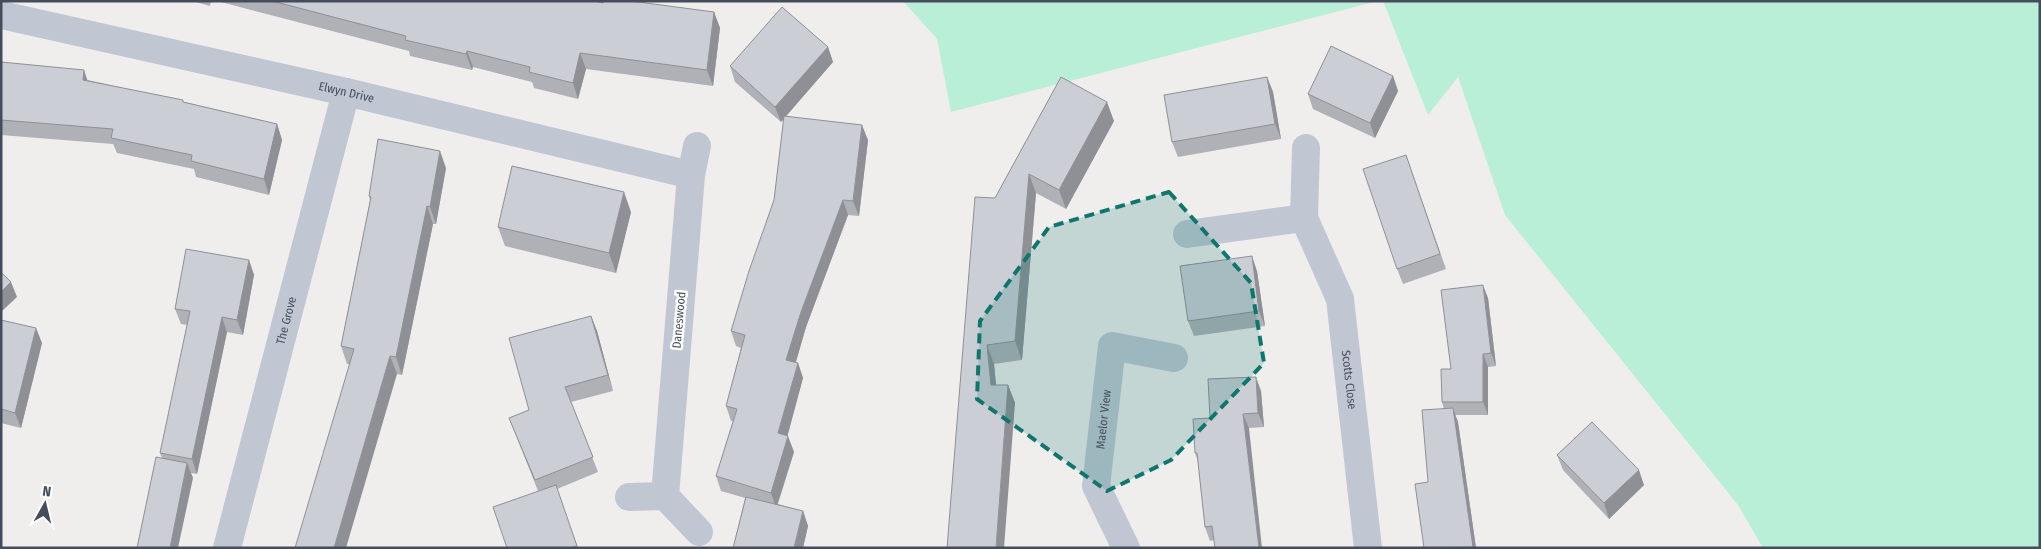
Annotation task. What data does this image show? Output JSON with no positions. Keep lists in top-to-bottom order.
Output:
{
  "streets": {
    "street": [
      "Elwyn Drive",
      "The Grove",
      "Daneswood",
      "Scotts Close",
      "Maelor View"
    ]
  },
  "crossings": [
    ["Elwyn Drive", "The Grove"],
    ["Elwyn Drive", "Daneswood"]
  ],
  "north": "top"
}
